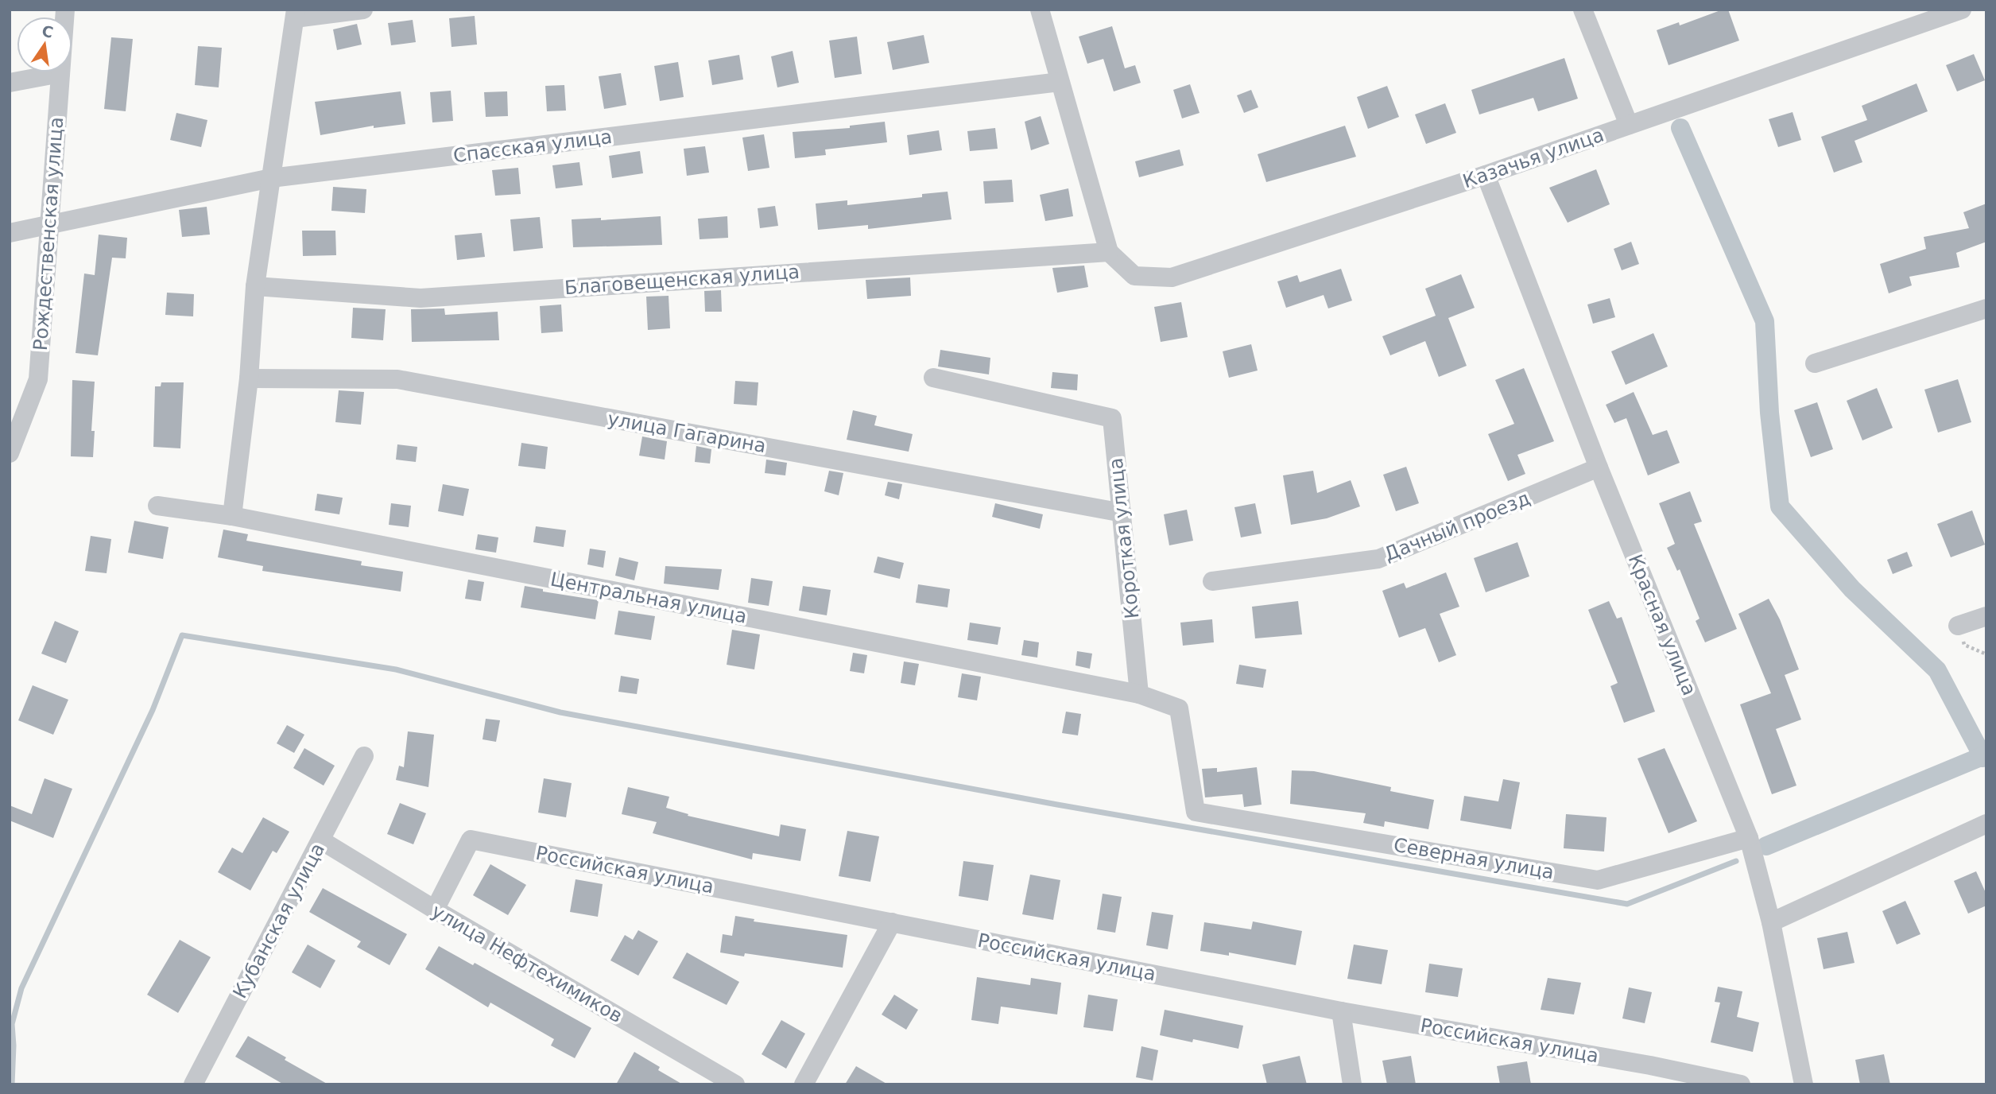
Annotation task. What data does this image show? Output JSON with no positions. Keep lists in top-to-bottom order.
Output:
{
  "streets": {
    "street": [
      "Спасская улица",
      "Казачья улица",
      "Рождественская улица",
      "Благовещенская улица",
      "улица Гагарина",
      "Дачный проезд",
      "Короткая улица",
      "Центральная улица",
      "Красная улица",
      "Северная улица",
      "Российская улица",
      "Кубанская улица",
      "улица Нефтехимиков"
    ]
  },
  "crossings": [
    ["Спасская улица", "Рождественская улица"],
    ["Казачья улица", "Благовещенская улица"],
    ["Казачья улица", "Красная улица"],
    ["улица Гагарина", "Короткая улица"],
    ["Дачный проезд", "Красная улица"],
    ["Короткая улица", "Центральная улица"],
    ["Короткая улица", "Северная улица"],
    ["Центральная улица", "Северная улица"],
    ["Красная улица", "Северная улица"],
    ["Российская улица", "улица Нефтехимиков"],
    ["Кубанская улица", "улица Нефтехимиков"]
  ],
  "north": "top"
}
